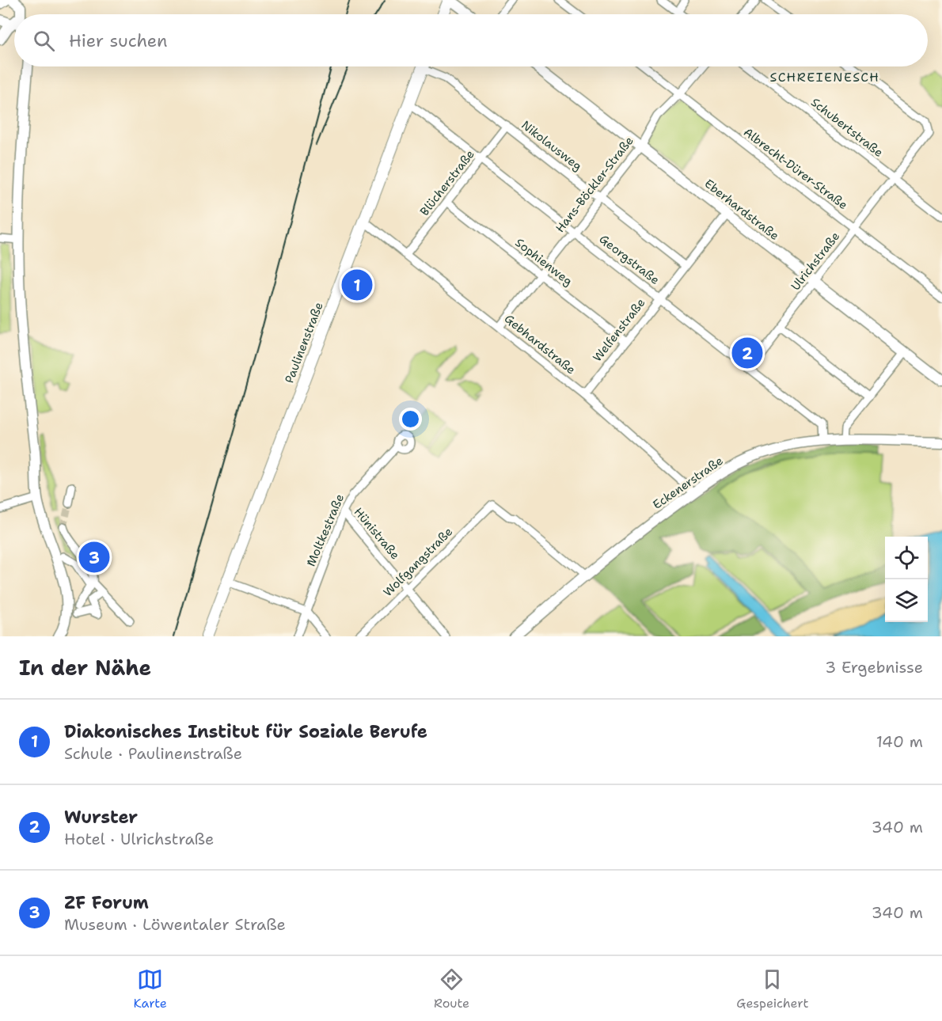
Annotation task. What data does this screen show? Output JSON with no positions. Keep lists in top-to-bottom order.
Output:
{
  "streets": {
    "main road": ["Paulinenstraße"],
    "street": [
      "Schubertstraße",
      "Nikolausweg",
      "Albrecht-Dürer-Straße",
      "Blücherstraße",
      "Hans-Böckler-Straße",
      "Eberhardstraße",
      "Georgstraße",
      "Ulrichstraße",
      "Sophienweg",
      "Welfenstraße",
      "Gebhardstraße",
      "Eckenerstraße",
      "Moltkestraße",
      "Hünistraße",
      "Wolfgangstraße"
    ]
  },
  "crossings": [
    ["Schubertstraße", "Ulrichstraße"],
    ["Nikolausweg", "Blücherstraße"],
    ["Nikolausweg", "Hans-Böckler-Straße"],
    ["Nikolausweg", "Welfenstraße"],
    ["Nikolausweg", "Paulinenstraße"],
    ["Albrecht-Dürer-Straße", "Hans-Böckler-Straße"],
    ["Albrecht-Dürer-Straße", "Ulrichstraße"],
    ["Blücherstraße", "Georgstraße"],
    ["Blücherstraße", "Sophienweg"],
    ["Blücherstraße", "Gebhardstraße"],
    ["Hans-Böckler-Straße", "Eberhardstraße"],
    ["Hans-Böckler-Straße", "Georgstraße"],
    ["Hans-Böckler-Straße", "Sophienweg"],
    ["Hans-Böckler-Straße", "Gebhardstraße"],
    ["Eberhardstraße", "Ulrichstraße"],
    ["Eberhardstraße", "Welfenstraße"],
    ["Georgstraße", "Ulrichstraße"],
    ["Georgstraße", "Welfenstraße"],
    ["Georgstraße", "Paulinenstraße"],
    ["Georgstraße", "Eckenerstraße"],
    ["Sophienweg", "Welfenstraße"],
    ["Welfenstraße", "Gebhardstraße"],
    ["Paulinenstraße", "Gebhardstraße"],
    ["Gebhardstraße", "Eckenerstraße"],
    ["Eckenerstraße", "Wolfgangstraße"],
    ["Moltkestraße", "Hünistraße"],
    ["Hünistraße", "Wolfgangstraße"]
  ],
  "districts": ["SCHREIENESCH"],
  "page": {
    "search": "Hier suchen",
    "pins": ["1", "2", "3"],
    "heading": ["In der Nähe", "3 Ergebnisse"],
    "list": [
      {
        "mark": "1",
        "name": "Diakonisches Institut für Soziale Berufe",
        "note": "Schule · Paulinenstraße",
        "value": "140 m"
      },
      {
        "mark": "2",
        "name": "Wurster",
        "note": "Hotel · Ulrichstraße",
        "value": "340 m"
      },
      {
        "mark": "3",
        "name": "ZF Forum",
        "note": "Museum · Löwentaler Straße",
        "value": "340 m"
      }
    ],
    "nav": ["Karte", "Route", "Gespeichert"]
  }
}
